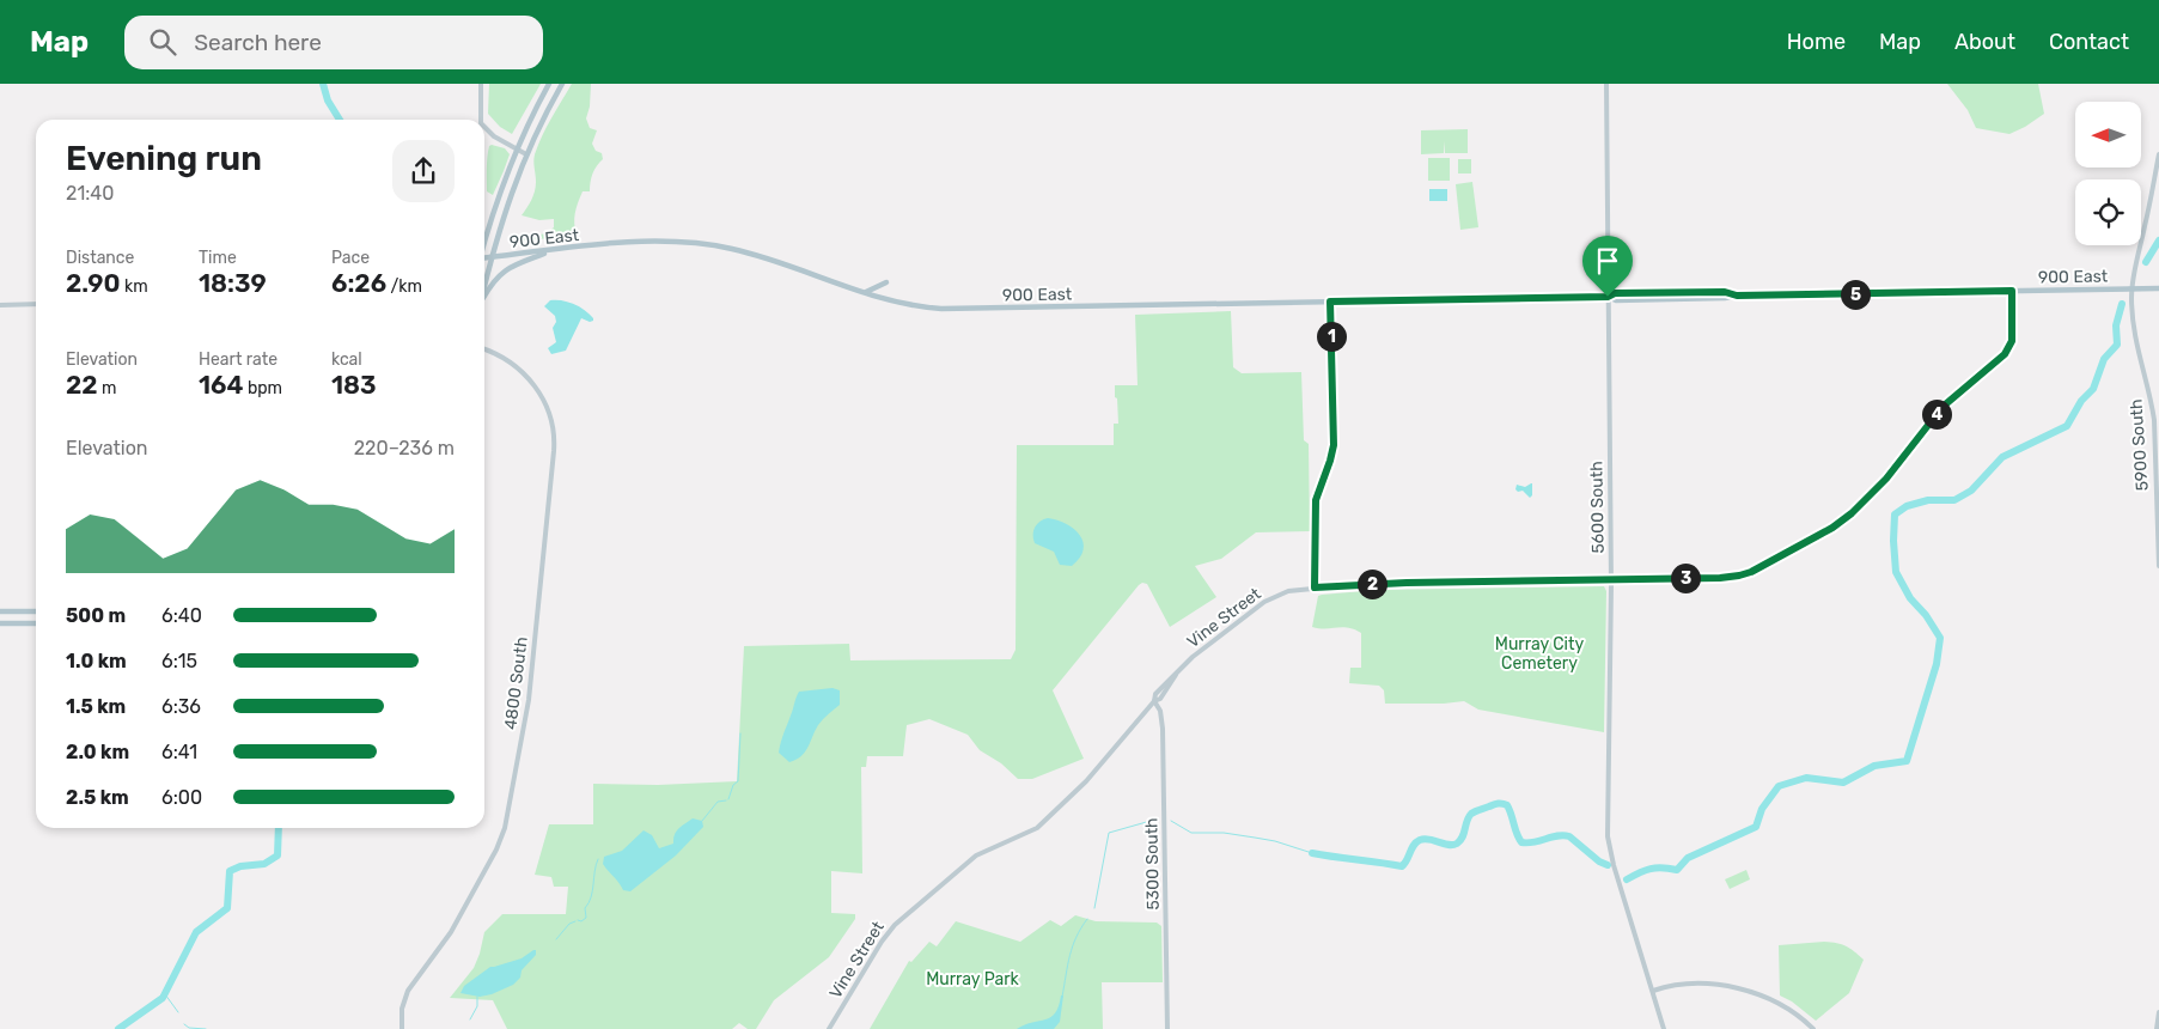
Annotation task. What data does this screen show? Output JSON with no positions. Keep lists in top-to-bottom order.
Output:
{
  "streets": {
    "main road": ["900 East"],
    "street": [
      "5900 South",
      "5600 South",
      "Vine Street",
      "4800 South",
      "5300 South"
    ]
  },
  "crossings": [
    ["900 East", "5900 South"],
    ["900 East", "5600 South"],
    ["900 East", "Vine Street"],
    ["5600 South", "Vine Street"],
    ["Vine Street", "5300 South"]
  ],
  "parks": ["Murray City Cemetery", "Murray Park"],
  "north": "left",
  "page": {
    "header": "Map",
    "search": "Search here",
    "nav": [
      "Home",
      "Map",
      "About",
      "Contact"
    ],
    "heading": ["Evening run", "21:40"],
    "stats": [
      ["Distance", "2.90 km"],
      ["Time", "18:39"],
      ["Pace", "6:26 /km"],
      ["Elevation", "22 m"],
      ["Heart rate", "164 bpm"],
      ["kcal", "183"]
    ],
    "pins": [
      "5",
      "1",
      "4",
      "3",
      "2"
    ],
    "chart": ["Elevation", "220–236 m"],
    "list": [
      {
        "name": "500 m",
        "note": "6:40"
      },
      {
        "name": "1.0 km",
        "note": "6:15"
      },
      {
        "name": "1.5 km",
        "note": "6:36"
      },
      {
        "name": "2.0 km",
        "note": "6:41"
      },
      {
        "name": "2.5 km",
        "note": "6:00"
      }
    ]
  }
}
